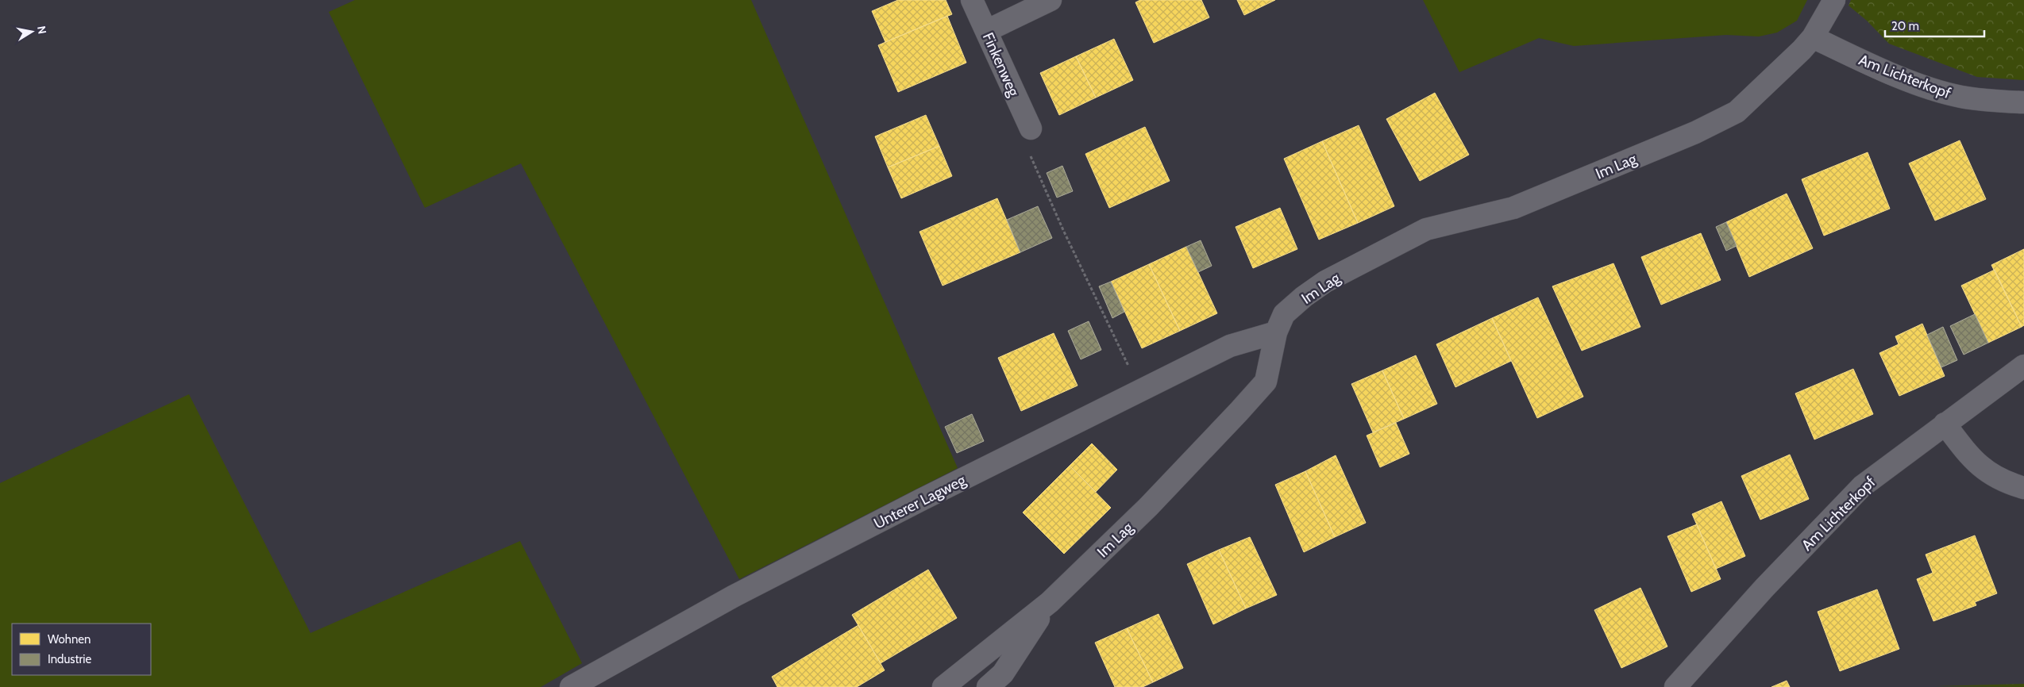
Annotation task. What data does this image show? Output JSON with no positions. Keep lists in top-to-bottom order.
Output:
{
  "streets": {
    "street": [
      "Finkenweg",
      "Am Lichterkopf",
      "Im Lag",
      "Unterer Lagweg"
    ]
  },
  "crossings": [
    ["Am Lichterkopf", "Im Lag"],
    ["Im Lag", "Unterer Lagweg"]
  ],
  "legend": ["Wohnen", "Industrie"],
  "scale_bar": "20 m",
  "north": "right"
}
